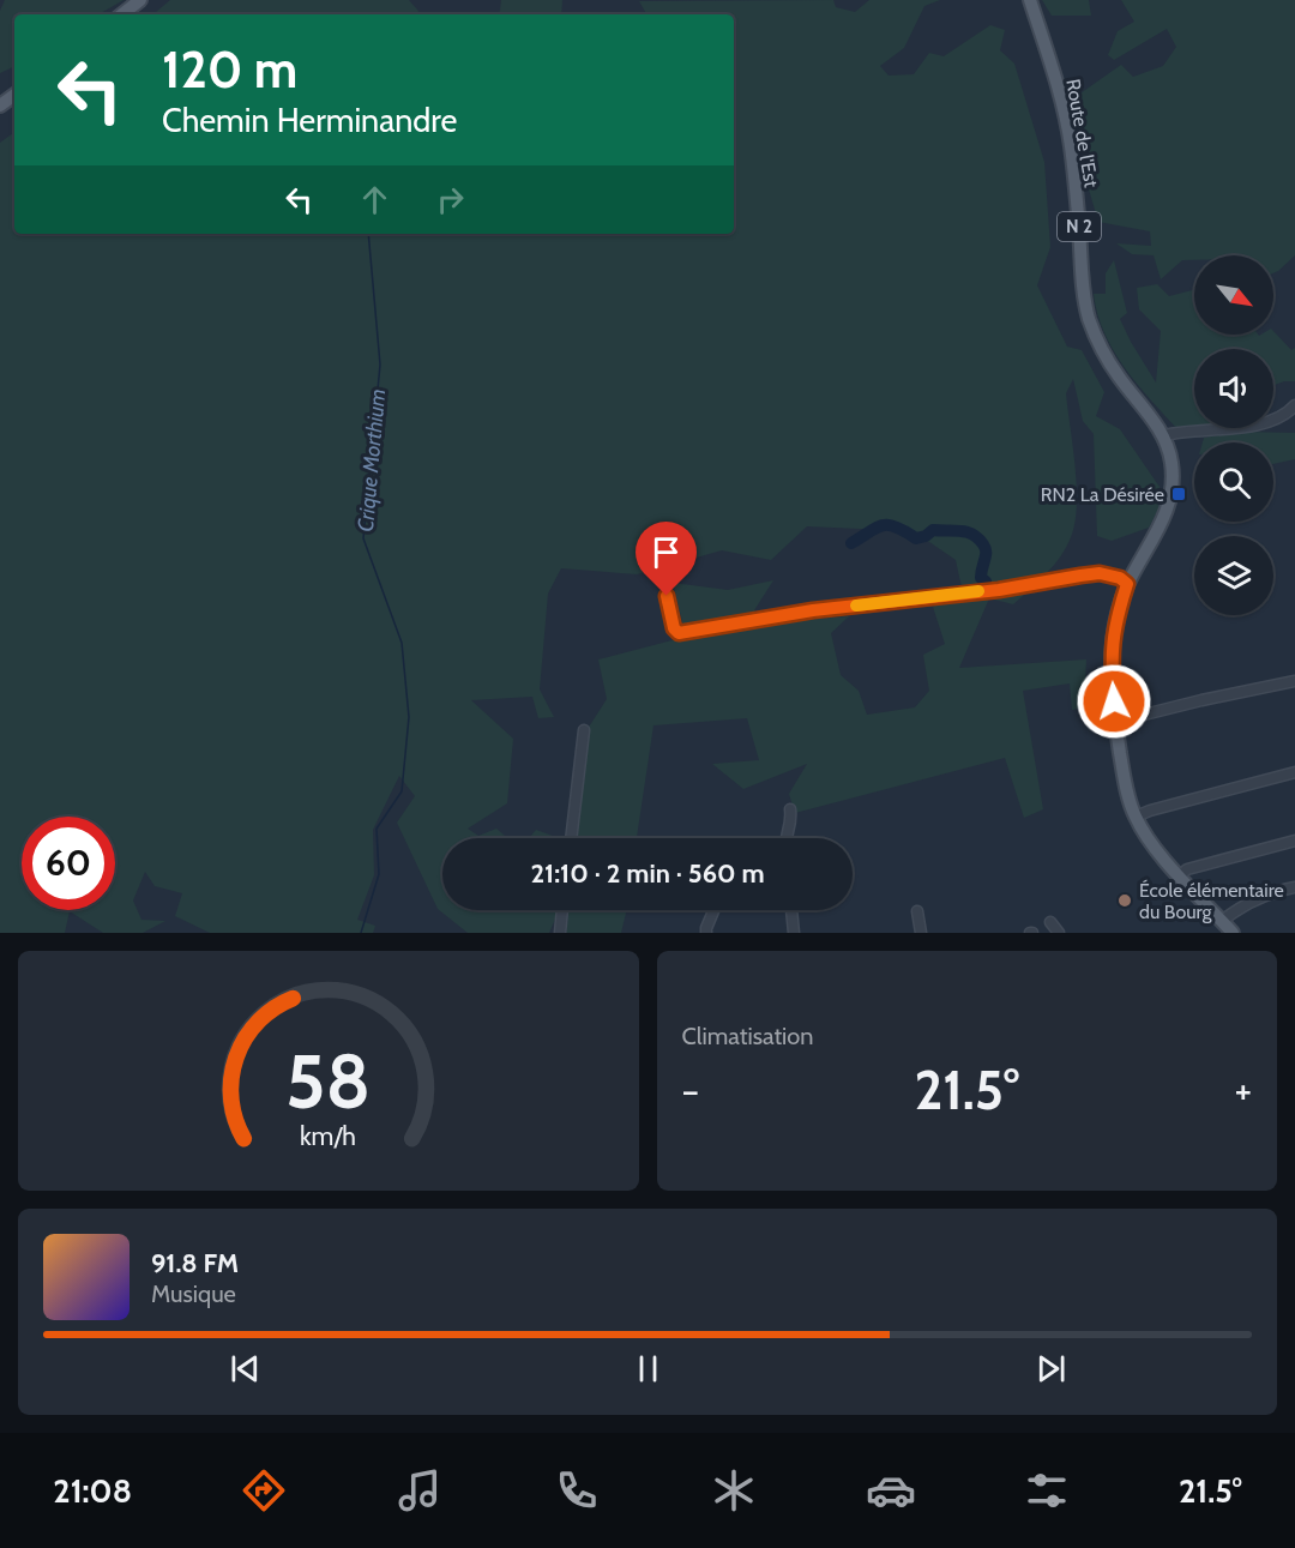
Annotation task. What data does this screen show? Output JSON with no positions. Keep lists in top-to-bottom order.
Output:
{
  "streets": {
    "main road": ["Route de l'Est", "N 2"]
  },
  "water": ["Crique Morthium"],
  "places": {
    "transit": ["RN2 La Désirée"],
    "other": ["École élémentaire du Bourg"]
  },
  "north": "bottom right",
  "page": {
    "turn": ["120 m", "Chemin Herminandre"],
    "limit": "60",
    "trip": "21:10 · 2 min · 560 m",
    "tile": "Climatisation",
    "heat": ["−", "21.5°", "+"],
    "song": ["91.8 FM", "Musique"],
    "tabs": ["21:08", "21.5°"],
    "gauge": ["58", "km/h"]
  }
}
